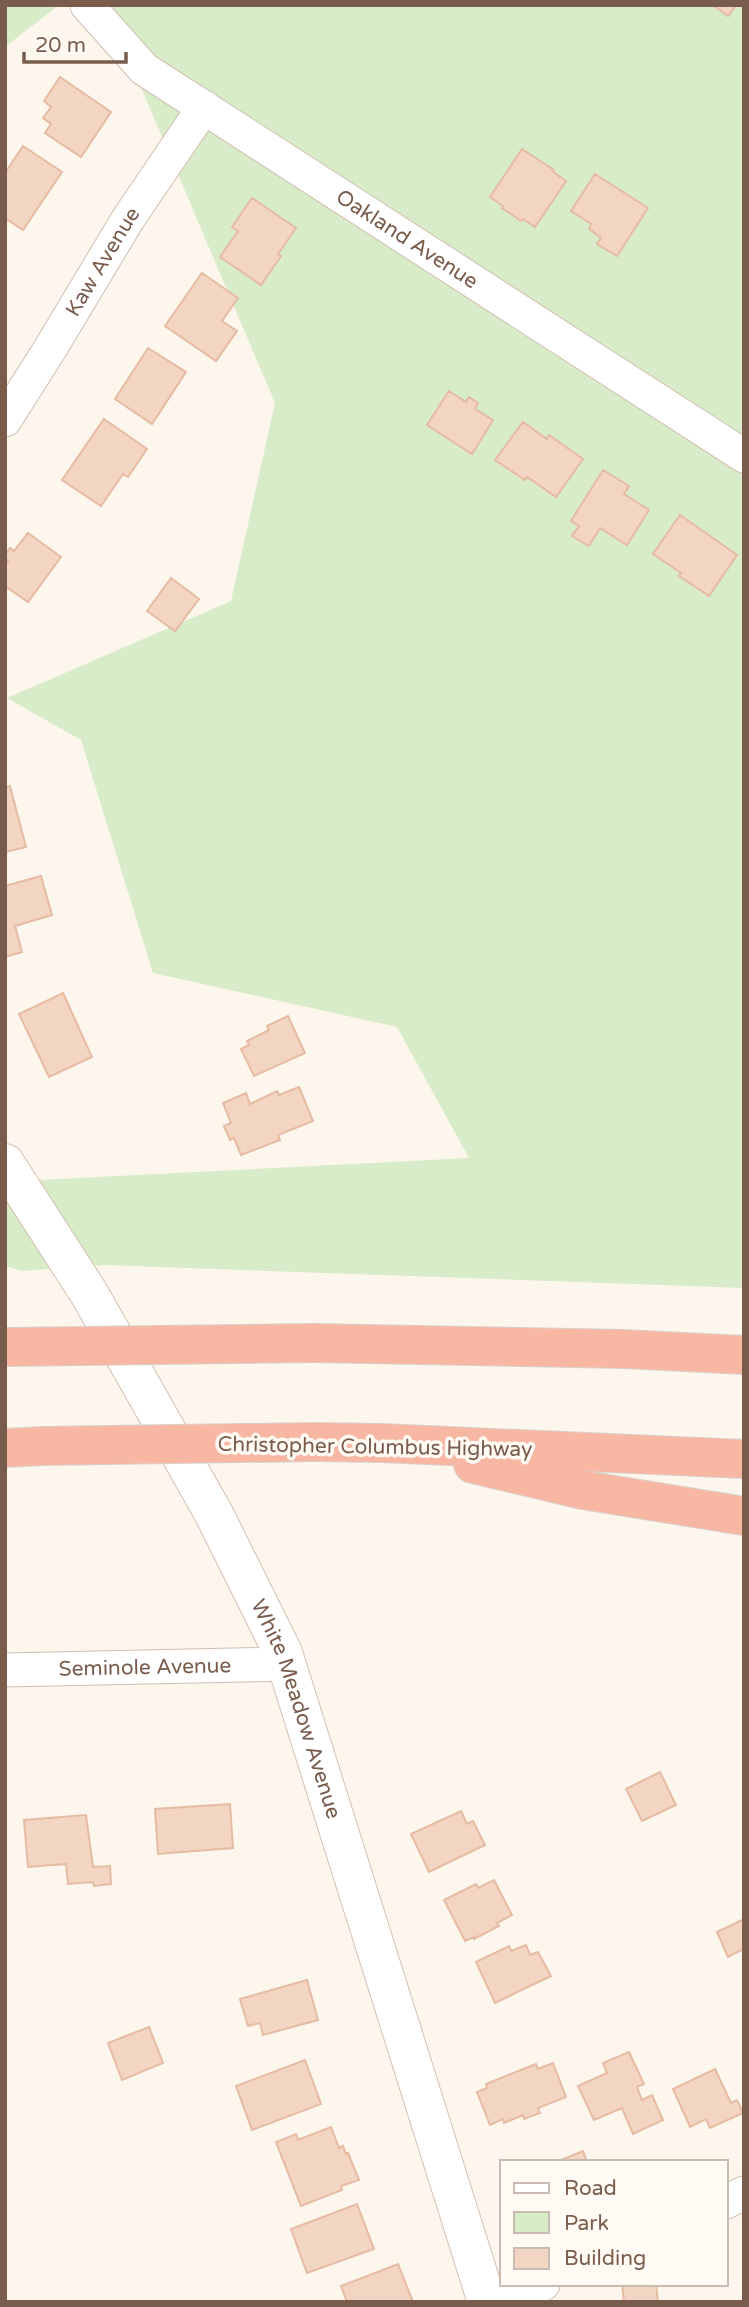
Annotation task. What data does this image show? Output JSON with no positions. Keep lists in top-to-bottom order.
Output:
{
  "streets": {
    "highway": ["Christopher Columbus Highway"],
    "street": [
      "Oakland Avenue",
      "Kaw Avenue",
      "Seminole Avenue",
      "White Meadow Avenue"
    ]
  },
  "crossings": [
    ["Oakland Avenue", "Kaw Avenue"],
    ["Seminole Avenue", "White Meadow Avenue"]
  ],
  "legend": ["Road", "Park", "Building"],
  "scale_bar": "20 m"
}
